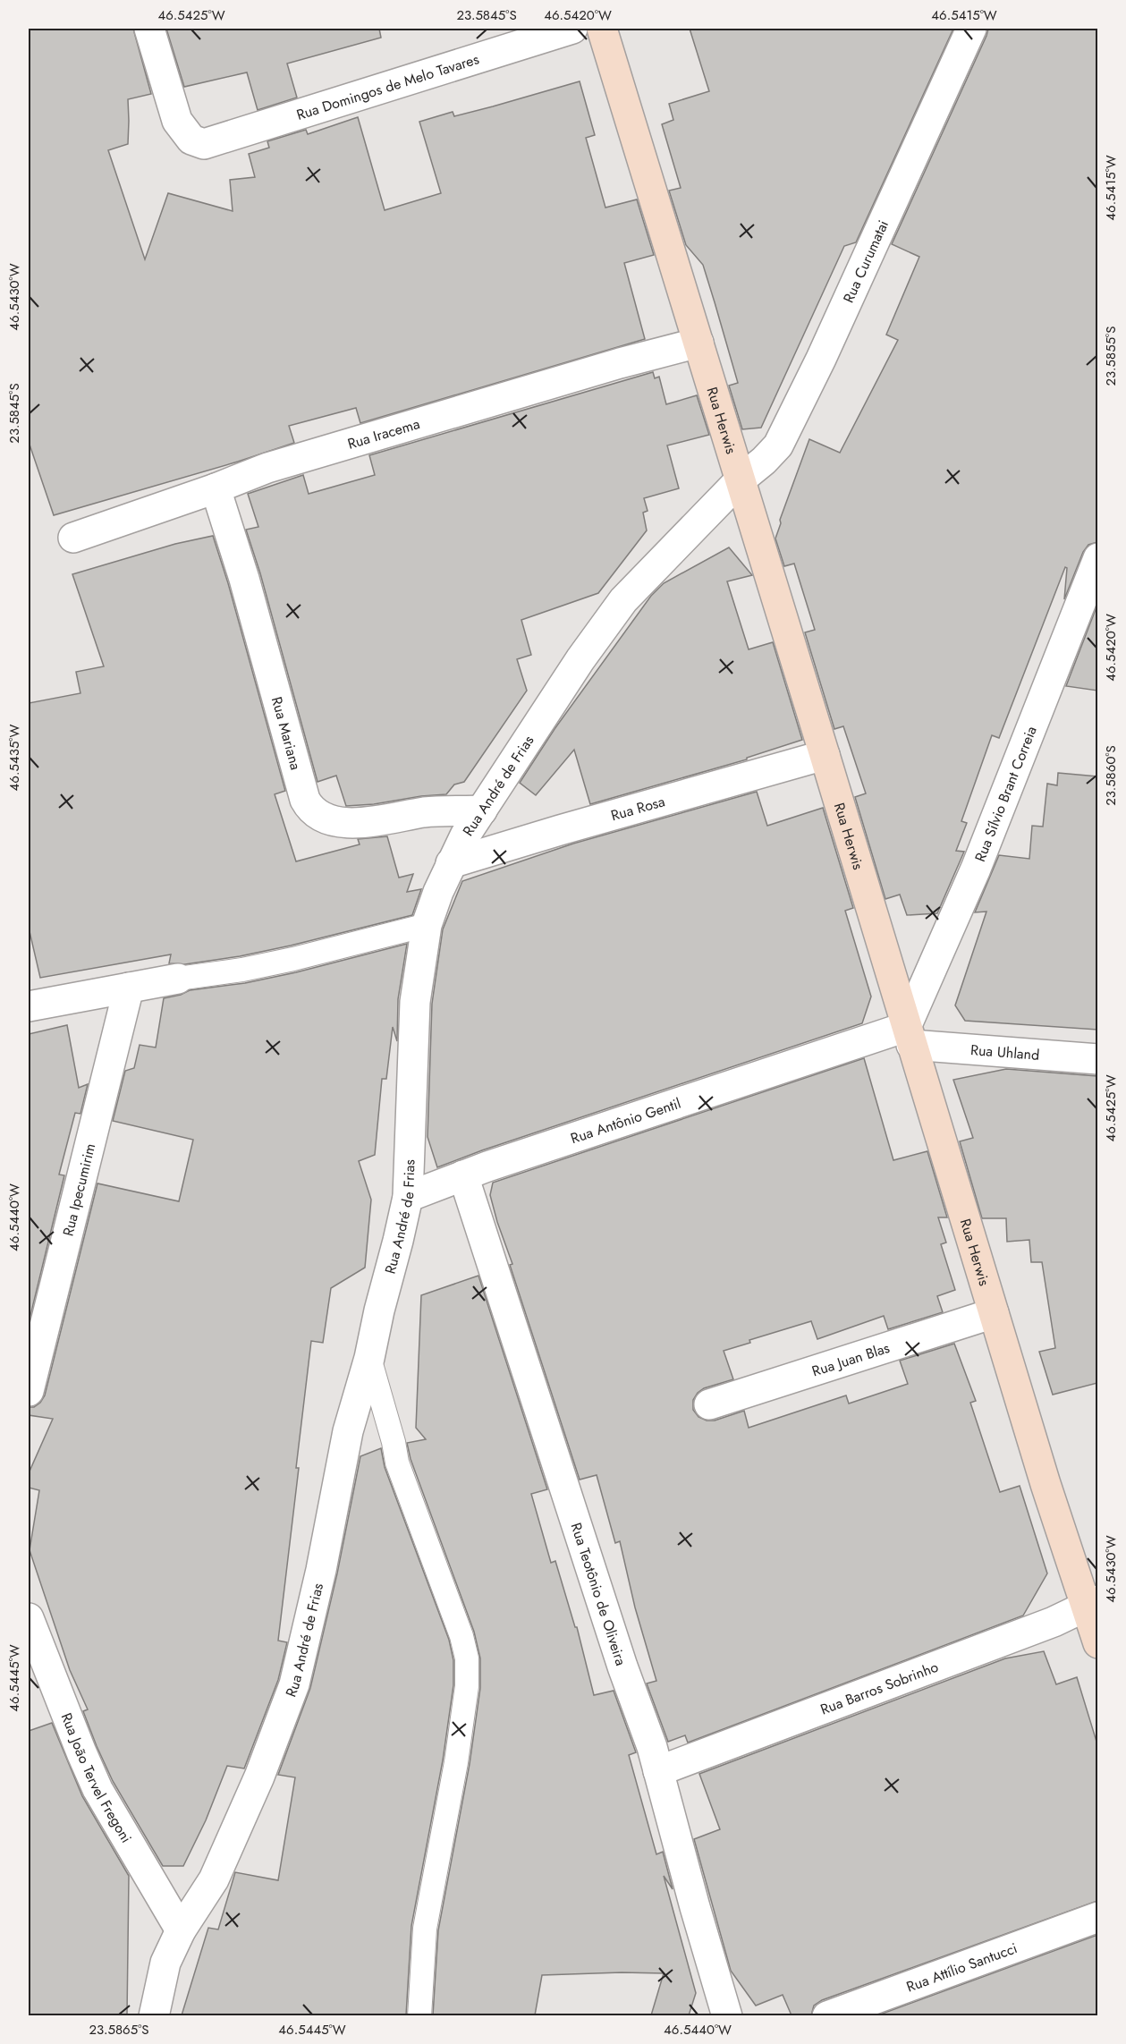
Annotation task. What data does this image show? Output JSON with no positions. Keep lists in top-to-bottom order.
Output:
{
  "streets": {
    "main road": ["Rua Herwis"],
    "street": [
      "Rua Domingos de Melo Tavares",
      "Rua Curumatai",
      "Rua Iracema",
      "Rua Mariana",
      "Rua André de Frias",
      "Rua Sílvio Brant Correia",
      "Rua Rosa",
      "Rua Uhland",
      "Rua Antônio Gentil",
      "Rua Ipecumirim",
      "Rua Juan Blas",
      "Rua Teotônio de Oliveira",
      "Rua Barros Sobrinho",
      "Rua João Tervel Fregoni",
      "Rua Attílio Santucci"
    ]
  },
  "crossings": [
    ["Rua Curumatai", "Rua Herwis"],
    ["Rua Curumatai", "Rua André de Frias"],
    ["Rua Herwis", "Rua Iracema"],
    ["Rua Herwis", "Rua André de Frias"],
    ["Rua Herwis", "Rua Sílvio Brant Correia"],
    ["Rua Herwis", "Rua Rosa"],
    ["Rua Herwis", "Rua Uhland"],
    ["Rua Herwis", "Rua Antônio Gentil"],
    ["Rua Herwis", "Rua Juan Blas"],
    ["Rua Herwis", "Rua Barros Sobrinho"],
    ["Rua Iracema", "Rua Mariana"],
    ["Rua Mariana", "Rua André de Frias"],
    ["Rua André de Frias", "Rua Rosa"],
    ["Rua André de Frias", "Rua Antônio Gentil"],
    ["Rua André de Frias", "Rua João Tervel Fregoni"],
    ["Rua Sílvio Brant Correia", "Rua Uhland"],
    ["Rua Sílvio Brant Correia", "Rua Antônio Gentil"],
    ["Rua Uhland", "Rua Antônio Gentil"],
    ["Rua Antônio Gentil", "Rua Teotônio de Oliveira"],
    ["Rua Teotônio de Oliveira", "Rua Barros Sobrinho"]
  ],
  "coordinates": [
    "46.5425°W",
    "23.5845°S",
    "46.5420°W",
    "46.5415°W",
    "46.5430°W",
    "23.5855°S",
    "46.5435°W",
    "23.5860°S",
    "46.5440°W",
    "46.5445°W",
    "23.5865°S"
  ]
}
